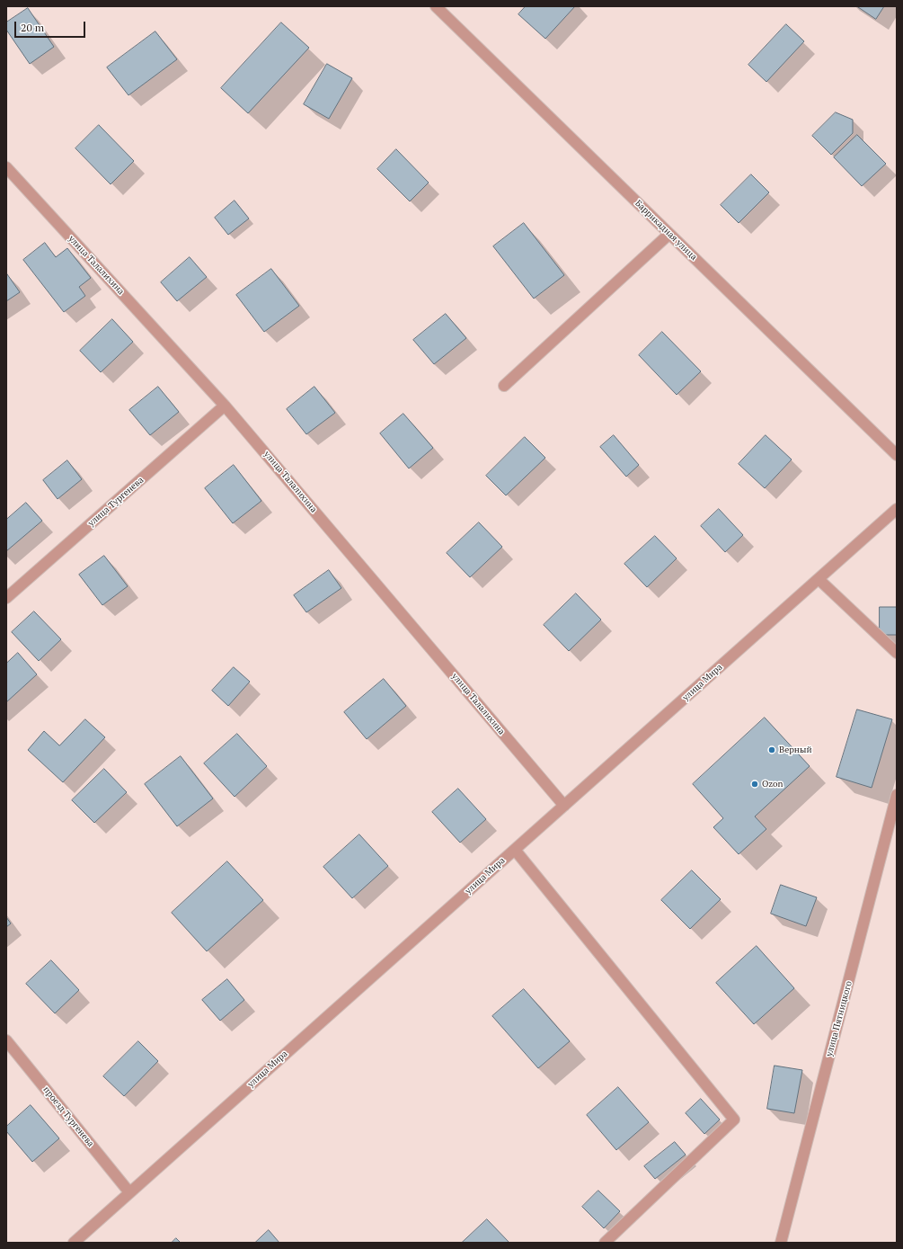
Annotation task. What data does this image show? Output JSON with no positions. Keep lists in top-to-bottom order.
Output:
{
  "streets": {
    "street": [
      "Баррикадная улица",
      "улица Талалихина",
      "улица Тургенева",
      "улица Мира",
      "улица Пятницкого",
      "проезд Тургенева"
    ]
  },
  "crossings": [
    ["улица Талалихина", "улица Тургенева"],
    ["улица Талалихина", "улица Мира"],
    ["улица Мира", "проезд Тургенева"]
  ],
  "places": ["Верный", "Ozon"],
  "scale_bar": "20 m"
}
